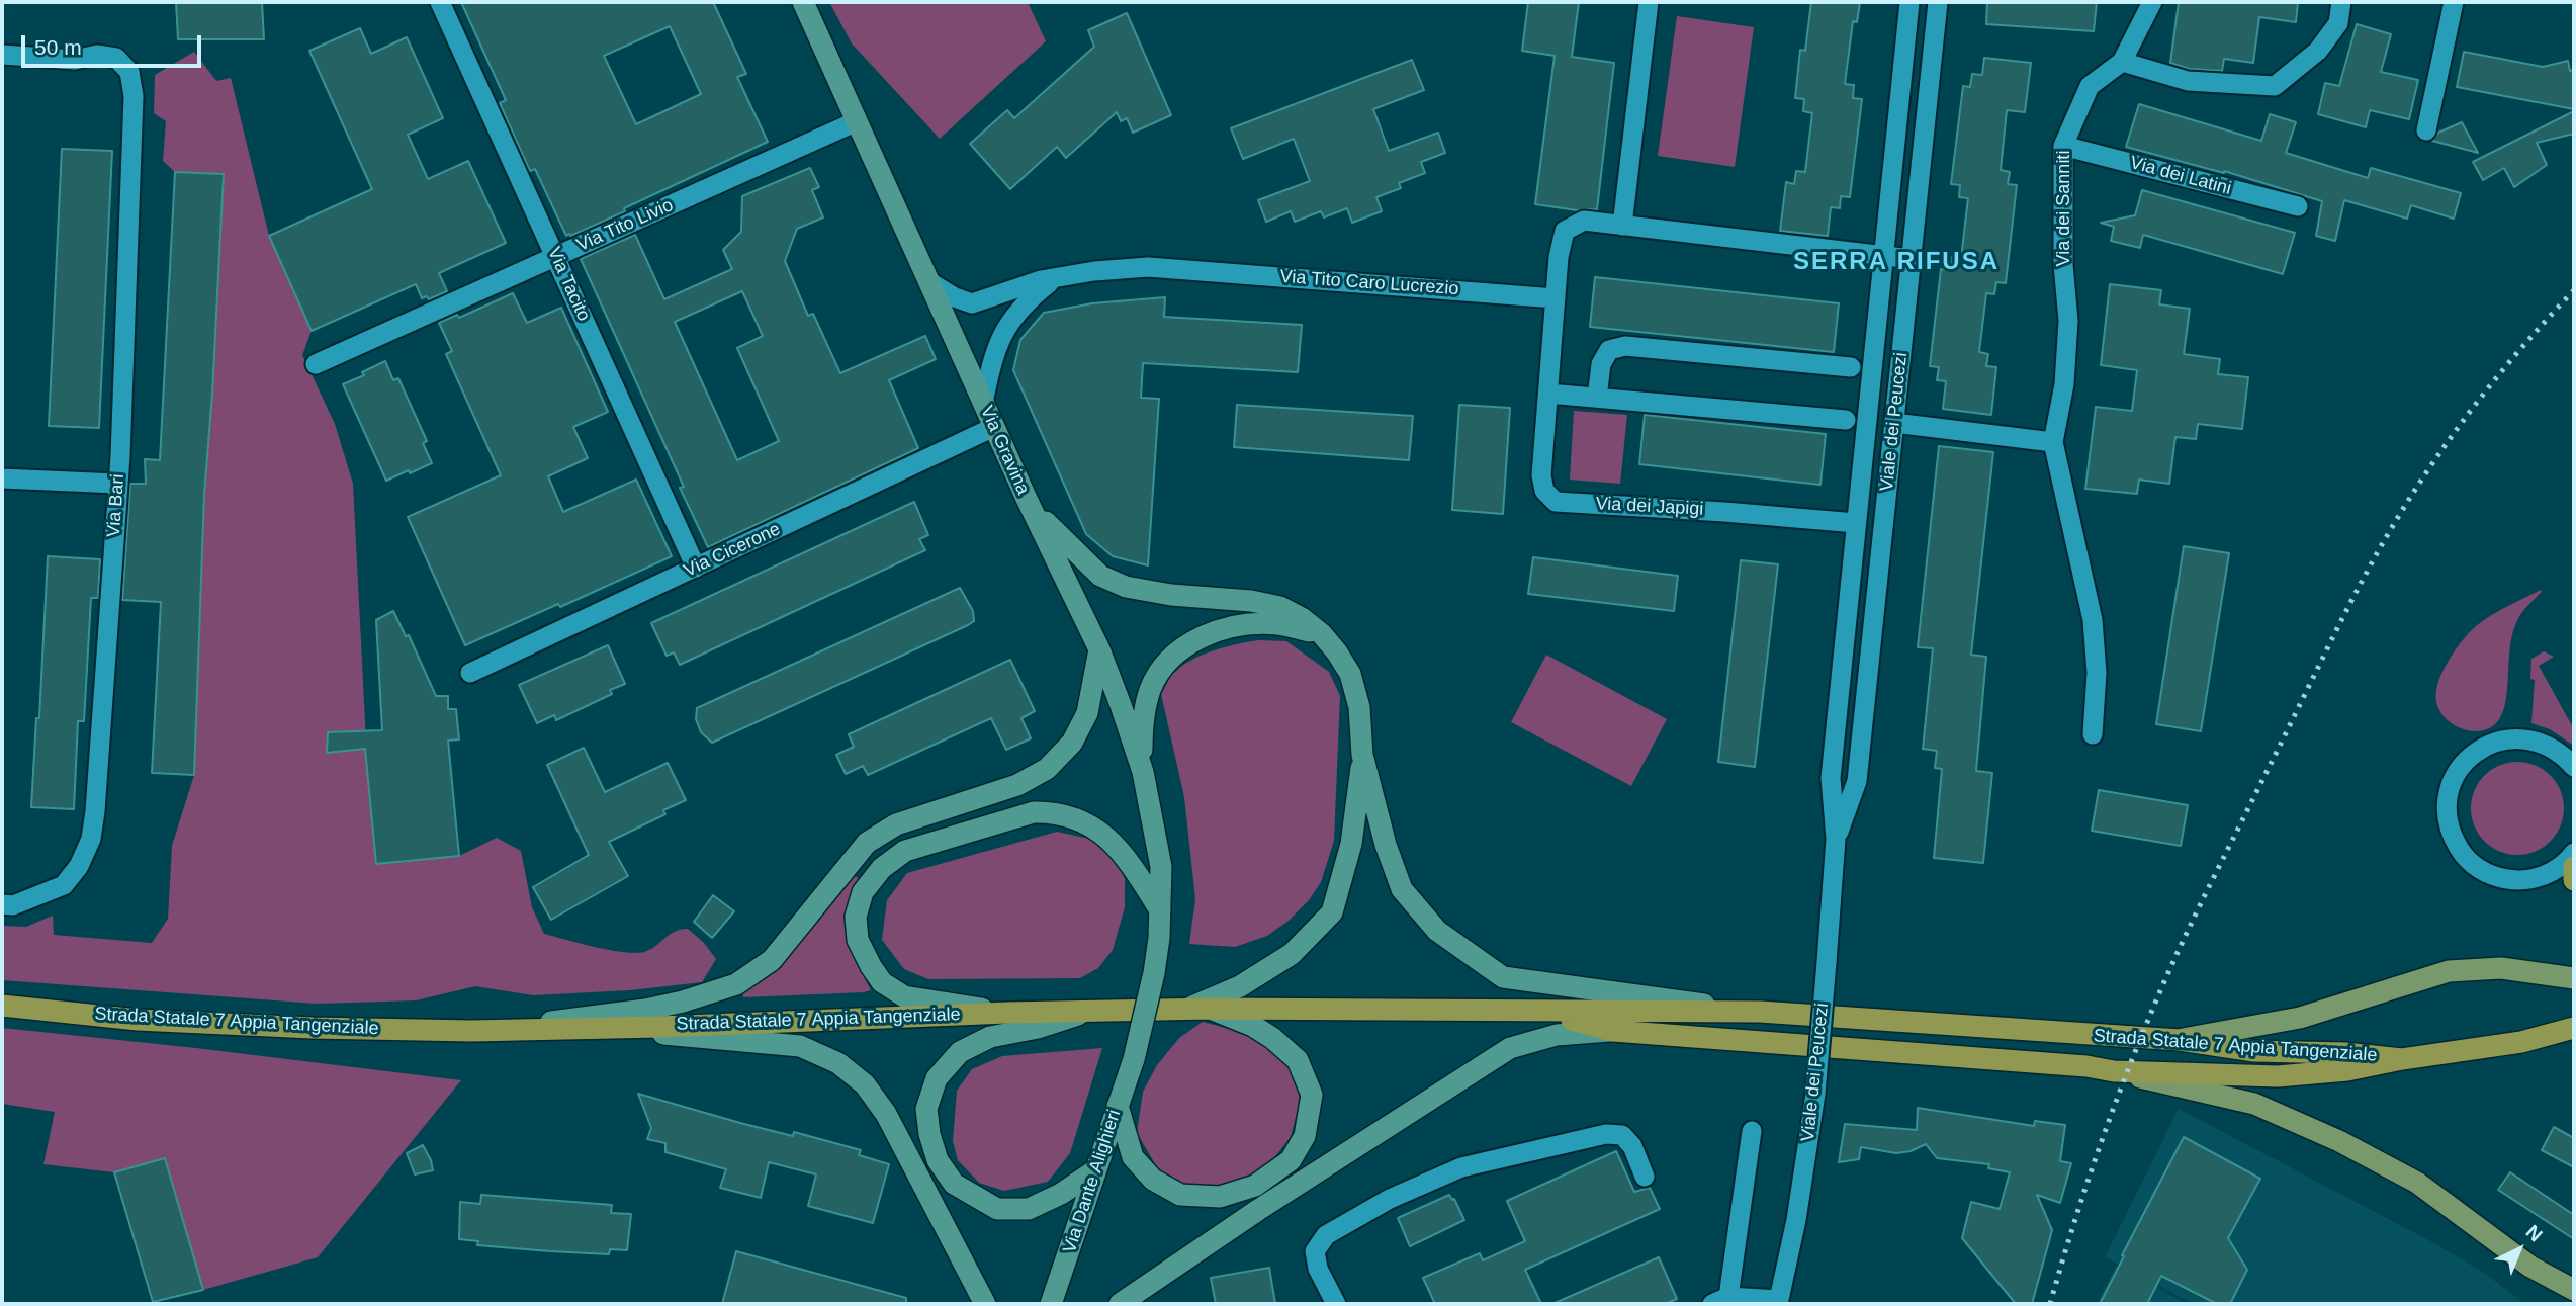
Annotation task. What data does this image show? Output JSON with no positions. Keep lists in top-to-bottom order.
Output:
{
  "streets": {
    "highway": ["Strada Statale 7 Appia Tangenziale"],
    "main road": ["Via Gravina", "Via Dante Alighieri"],
    "street": [
      "Via dei Latini",
      "Via dei Sanniti",
      "Via Tito Livio",
      "Via Tito Caro Lucrezio",
      "Via Tacito",
      "Viale dei Peucezi",
      "Via Bari",
      "Via dei Japigi",
      "Via Cicerone"
    ]
  },
  "crossings": [
    ["Via dei Latini", "Via dei Sanniti"],
    ["Via Tito Livio", "Via Tacito"],
    ["Via Tito Livio", "Via Gravina"],
    ["Via Tito Caro Lucrezio", "Via Gravina"],
    ["Via Tito Caro Lucrezio", "Via dei Japigi"],
    ["Via Tacito", "Via Cicerone"],
    ["Viale dei Peucezi", "Via dei Japigi"],
    ["Via Gravina", "Via Cicerone"],
    ["Via Gravina", "Via Dante Alighieri"]
  ],
  "districts": ["SERRA RIFUSA"],
  "scale_bar": "50 m",
  "north": "top right"
}
